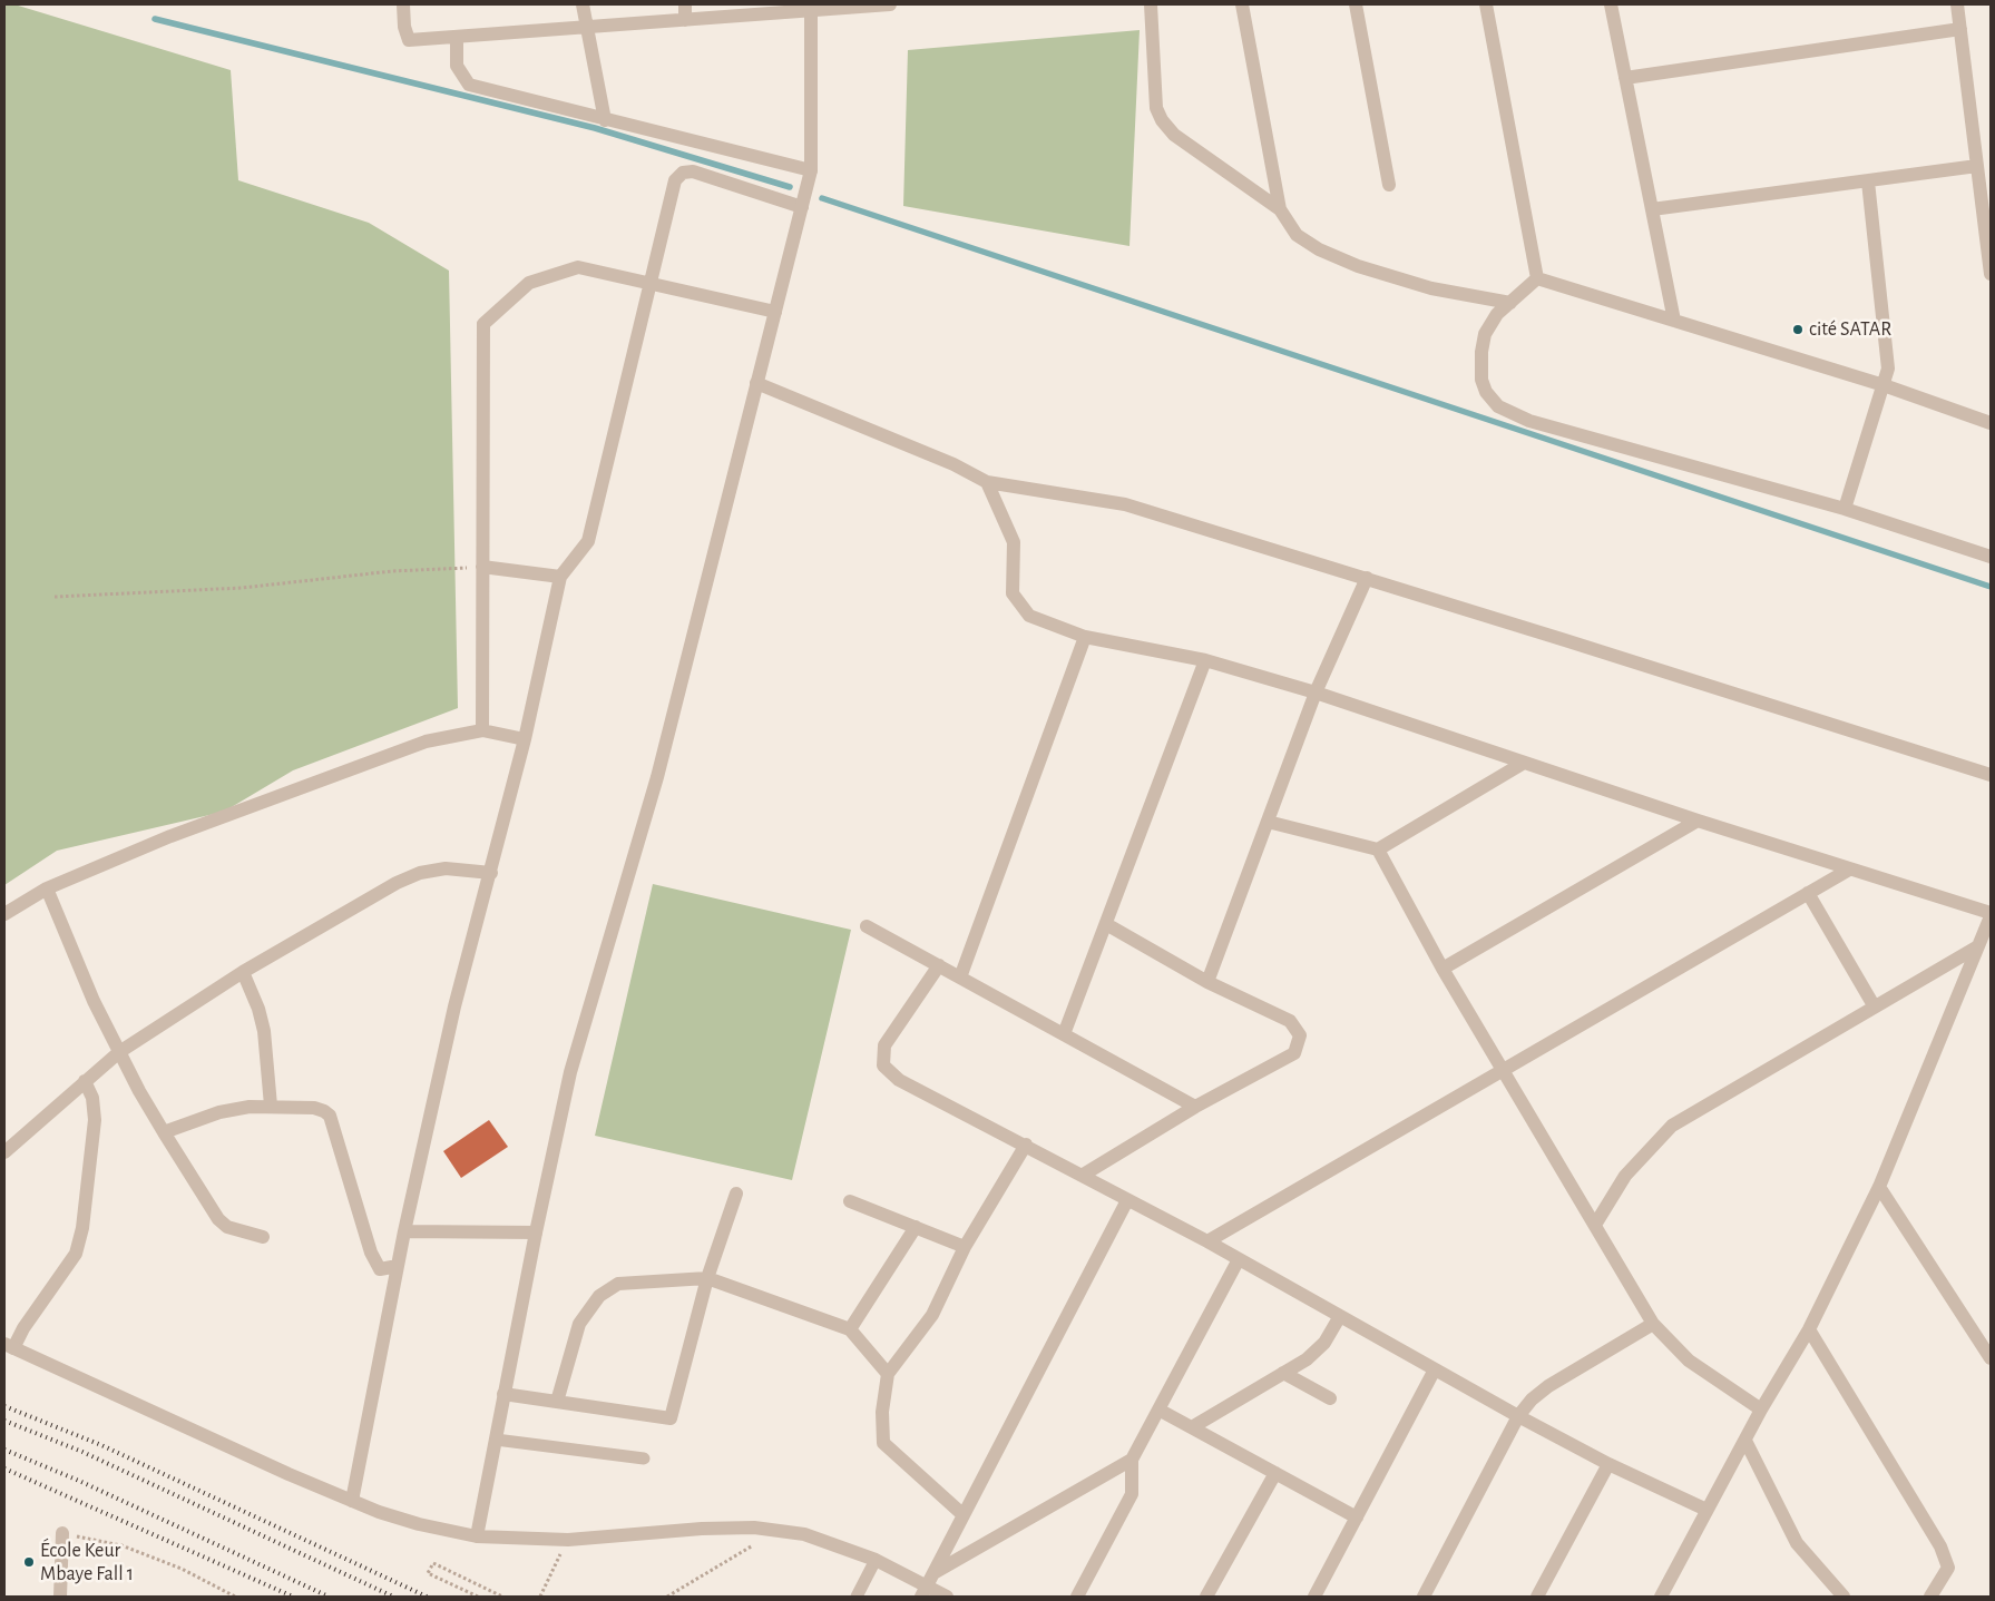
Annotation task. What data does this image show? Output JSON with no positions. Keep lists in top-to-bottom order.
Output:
{
  "places": ["cité SATAR", "École Keur Mbaye Fall 1"]
}
